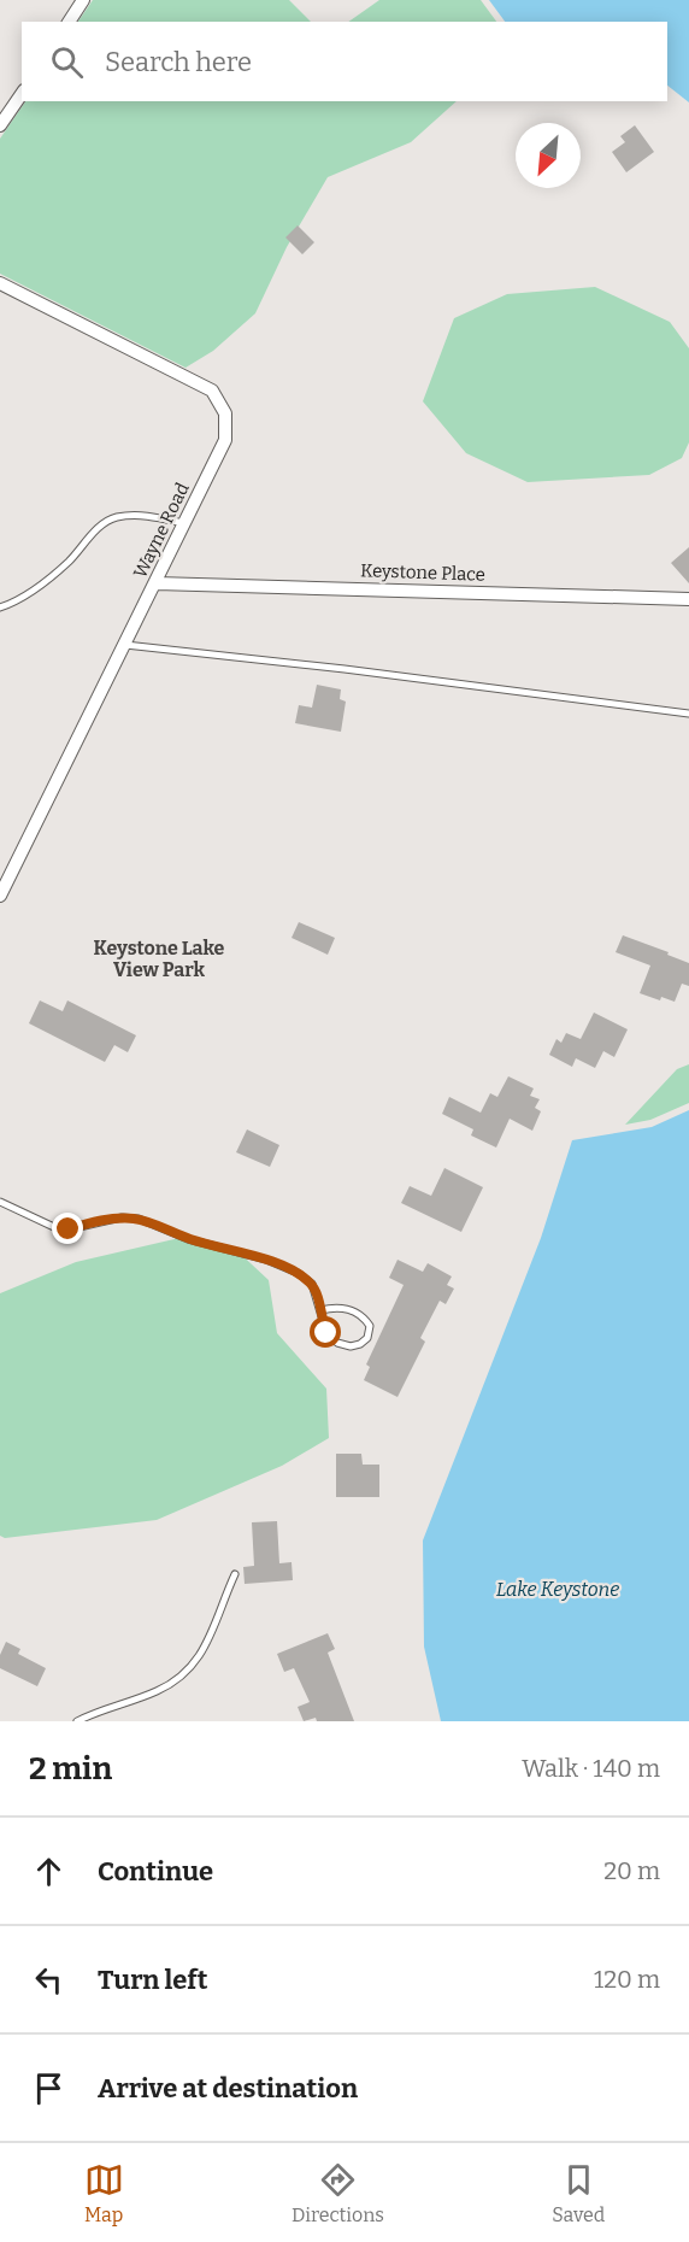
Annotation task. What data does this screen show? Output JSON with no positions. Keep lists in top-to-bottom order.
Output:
{
  "streets": {
    "street": ["Wayne Road", "Keystone Place"]
  },
  "crossings": [
    ["Wayne Road", "Keystone Place"]
  ],
  "districts": ["Keystone Lake View Park"],
  "water": ["Lake Keystone"],
  "north": "bottom left",
  "page": {
    "search": "Search here",
    "heading": ["2 min", "Walk · 140 m"],
    "list": [
      ["Continue", "20 m"],
      ["Turn left", "120 m"],
      "Arrive at destination"
    ],
    "nav": ["Map", "Directions", "Saved"]
  }
}
